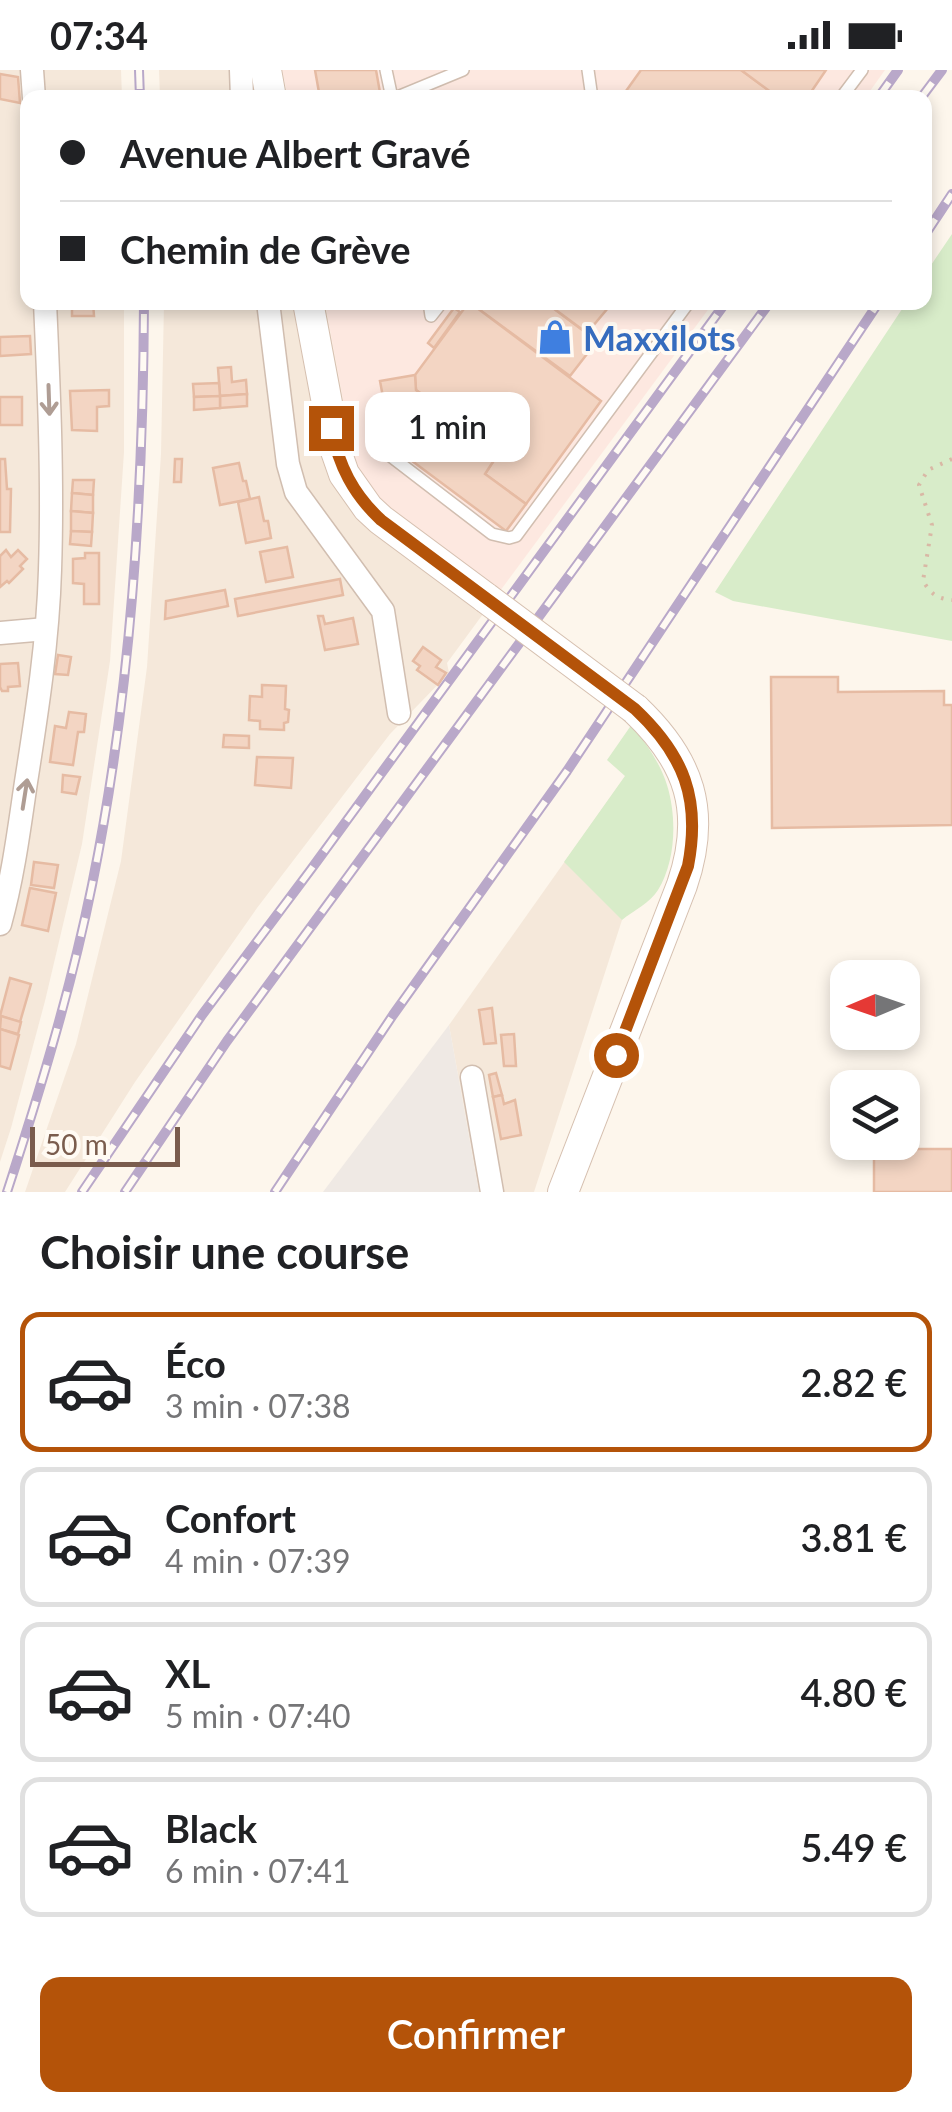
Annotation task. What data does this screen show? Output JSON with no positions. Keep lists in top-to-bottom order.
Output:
{
  "places": {
    "shop": ["Maxxilots"]
  },
  "scale_bar": "50 m",
  "north": "left",
  "page": {
    "status": "07:34",
    "banner": ["Avenue Albert Gravé", "Chemin de Grève"],
    "bubble": "1 min",
    "scale": "50 m",
    "heading": "Choisir une course",
    "list": [
      {
        "name": "Éco",
        "note": "3 min · 07:38",
        "value": "2.82 €"
      },
      {
        "name": "Confort",
        "note": "4 min · 07:39",
        "value": "3.81 €"
      },
      {
        "name": "XL",
        "note": "5 min · 07:40",
        "value": "4.80 €"
      },
      {
        "name": "Black",
        "note": "6 min · 07:41",
        "value": "5.49 €"
      }
    ],
    "buttons": "Confirmer"
  }
}
